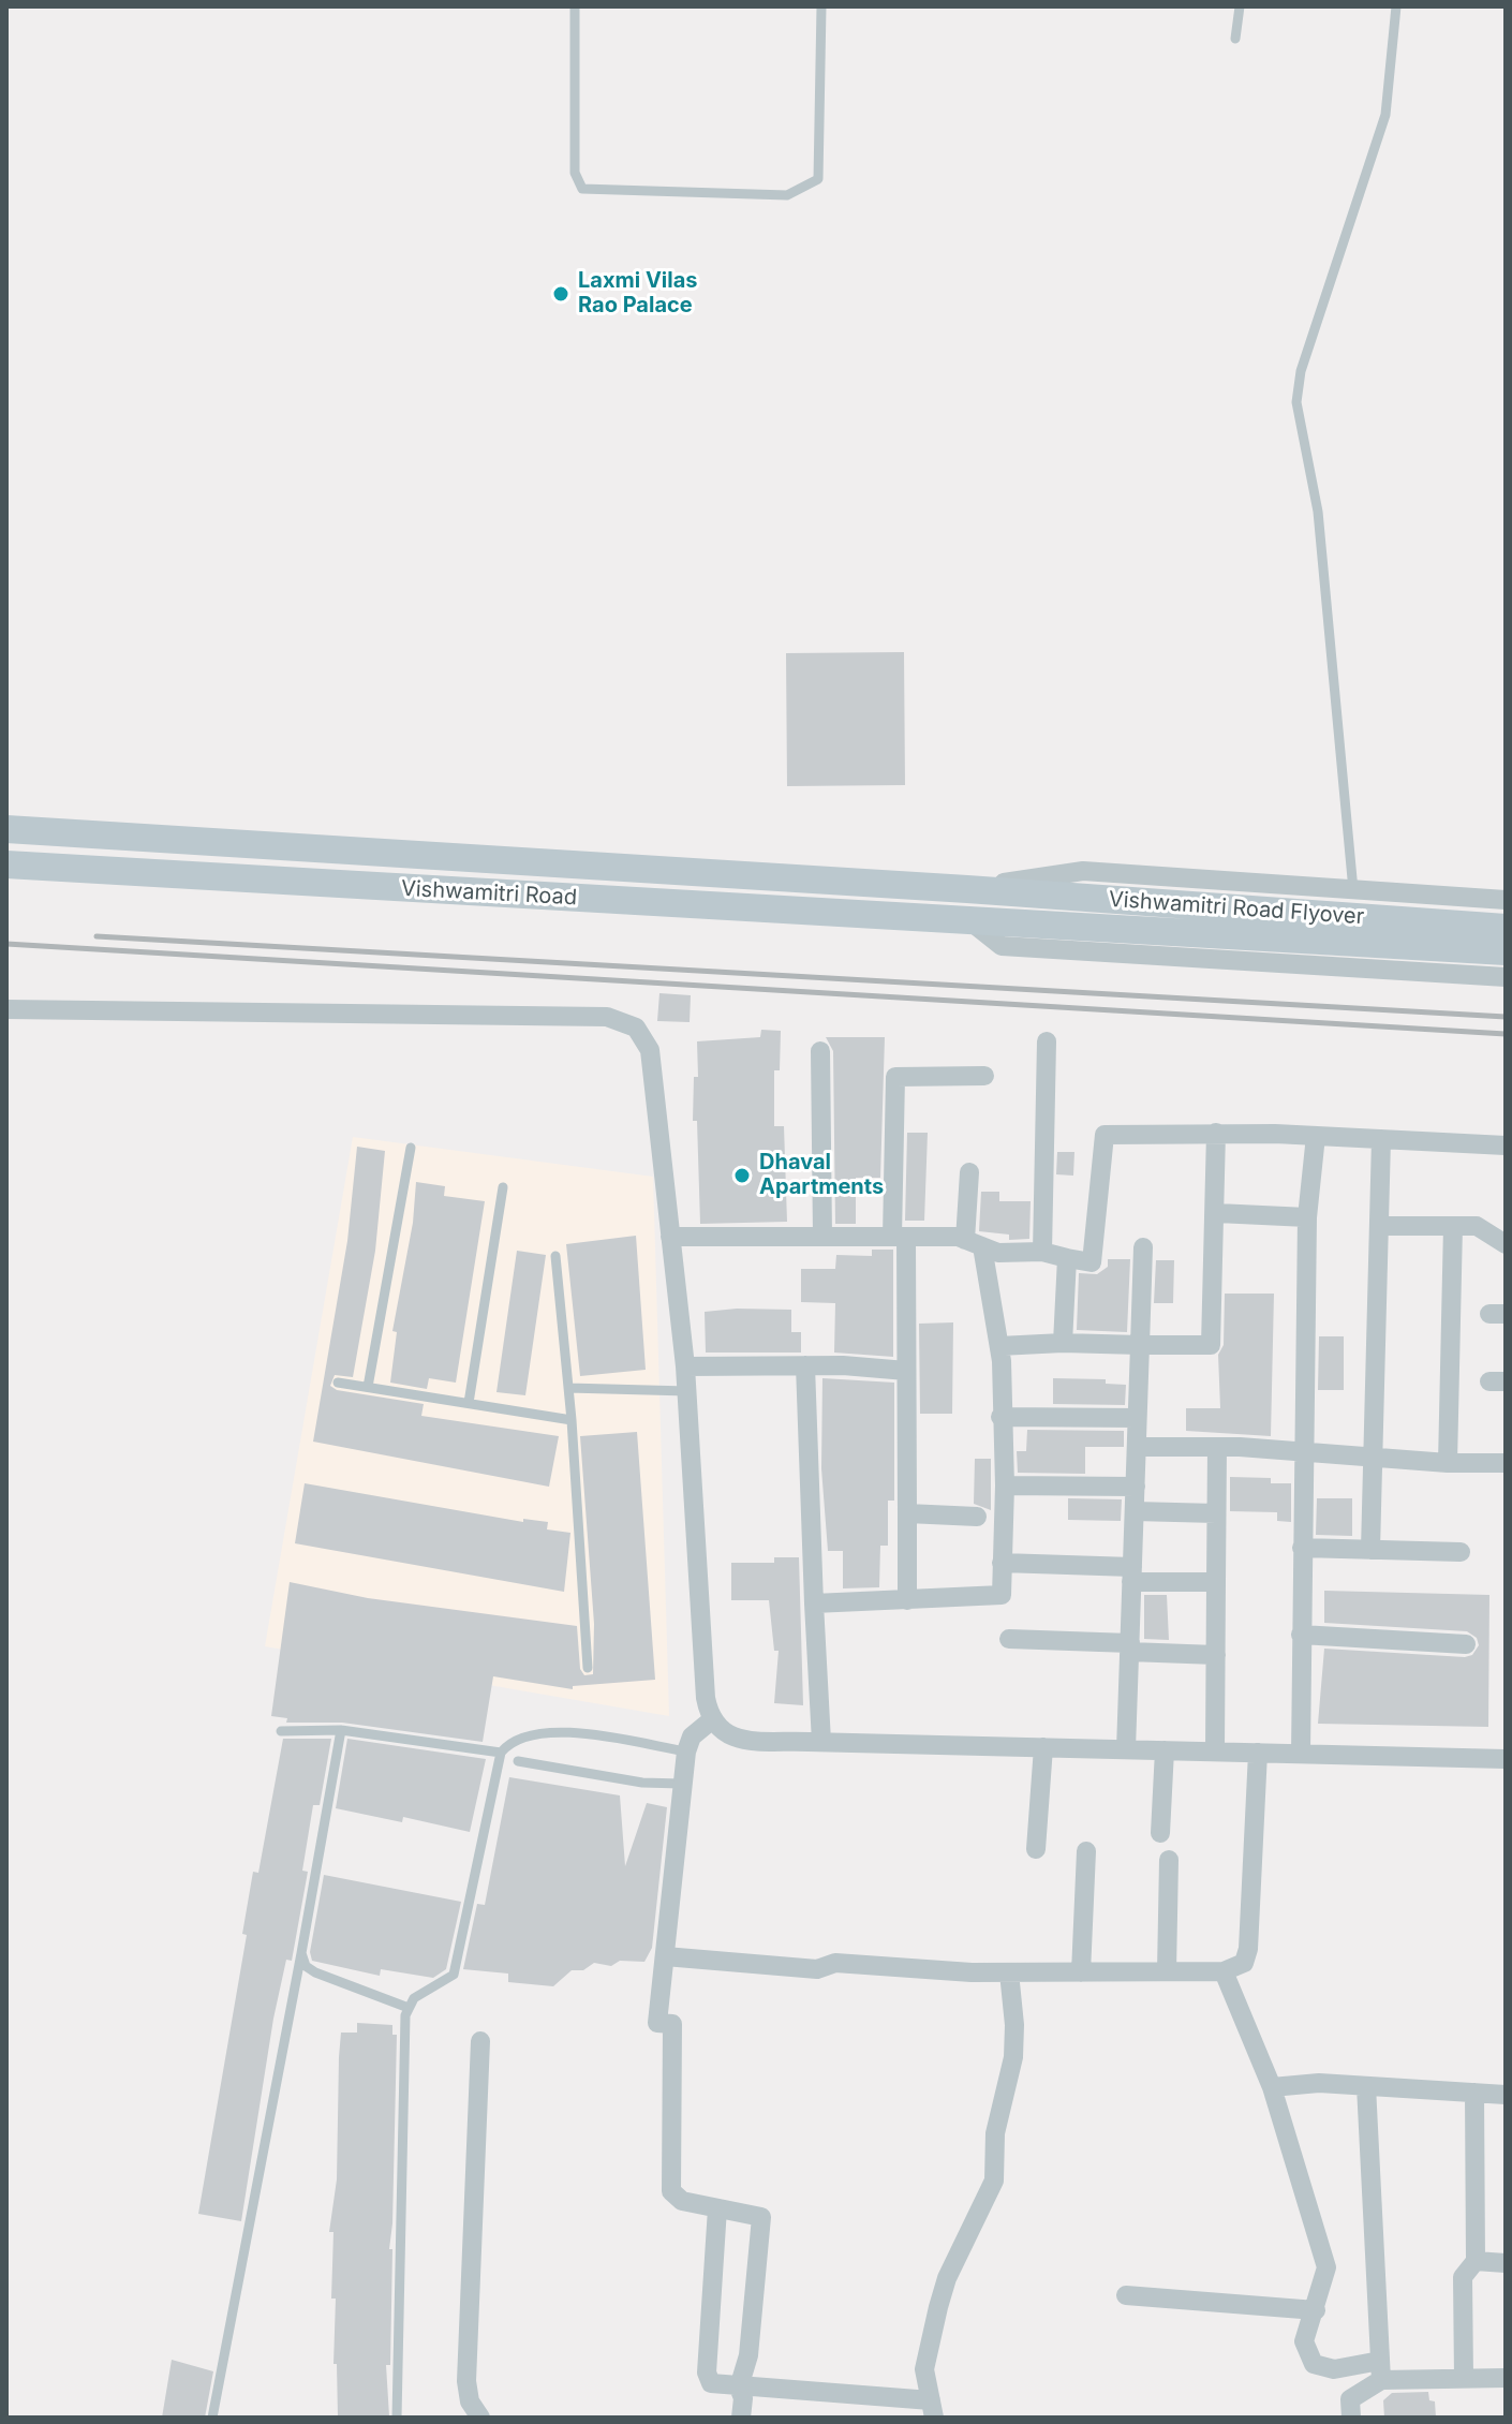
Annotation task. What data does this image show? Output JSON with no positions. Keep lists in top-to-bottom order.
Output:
{
  "streets": {
    "main road": ["Vishwamitri Road", "Vishwamitri Road Flyover"]
  },
  "crossings": [
    ["Vishwamitri Road", "Vishwamitri Road Flyover"]
  ],
  "places": ["Laxmi Vilas Rao Palace", "Dhaval Apartments"]
}
